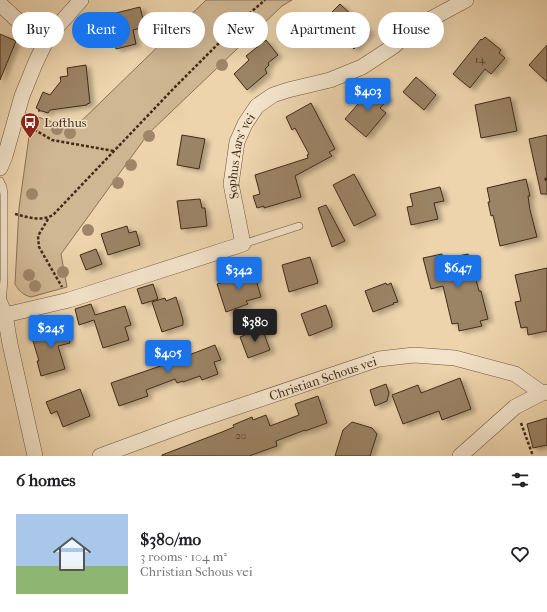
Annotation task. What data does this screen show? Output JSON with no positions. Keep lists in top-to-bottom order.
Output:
{
  "streets": {
    "street": ["Sophus Aars' vei", "Christian Schous vei"]
  },
  "places": {
    "bus stop": ["Lofthus"]
  },
  "house_numbers": ["14", "20"],
  "page": {
    "chip": [
      "Buy",
      "Rent",
      "Filters",
      "New",
      "Apartment",
      "House"
    ],
    "price": [
      "$403",
      "$647",
      "$342",
      "$380",
      "$245",
      "$405"
    ],
    "heading": "6 homes",
    "list": [
      {
        "name": "$380/mo",
        "note": "3 rooms · 104 m² · Christian Schous vei"
      }
    ]
  }
}
